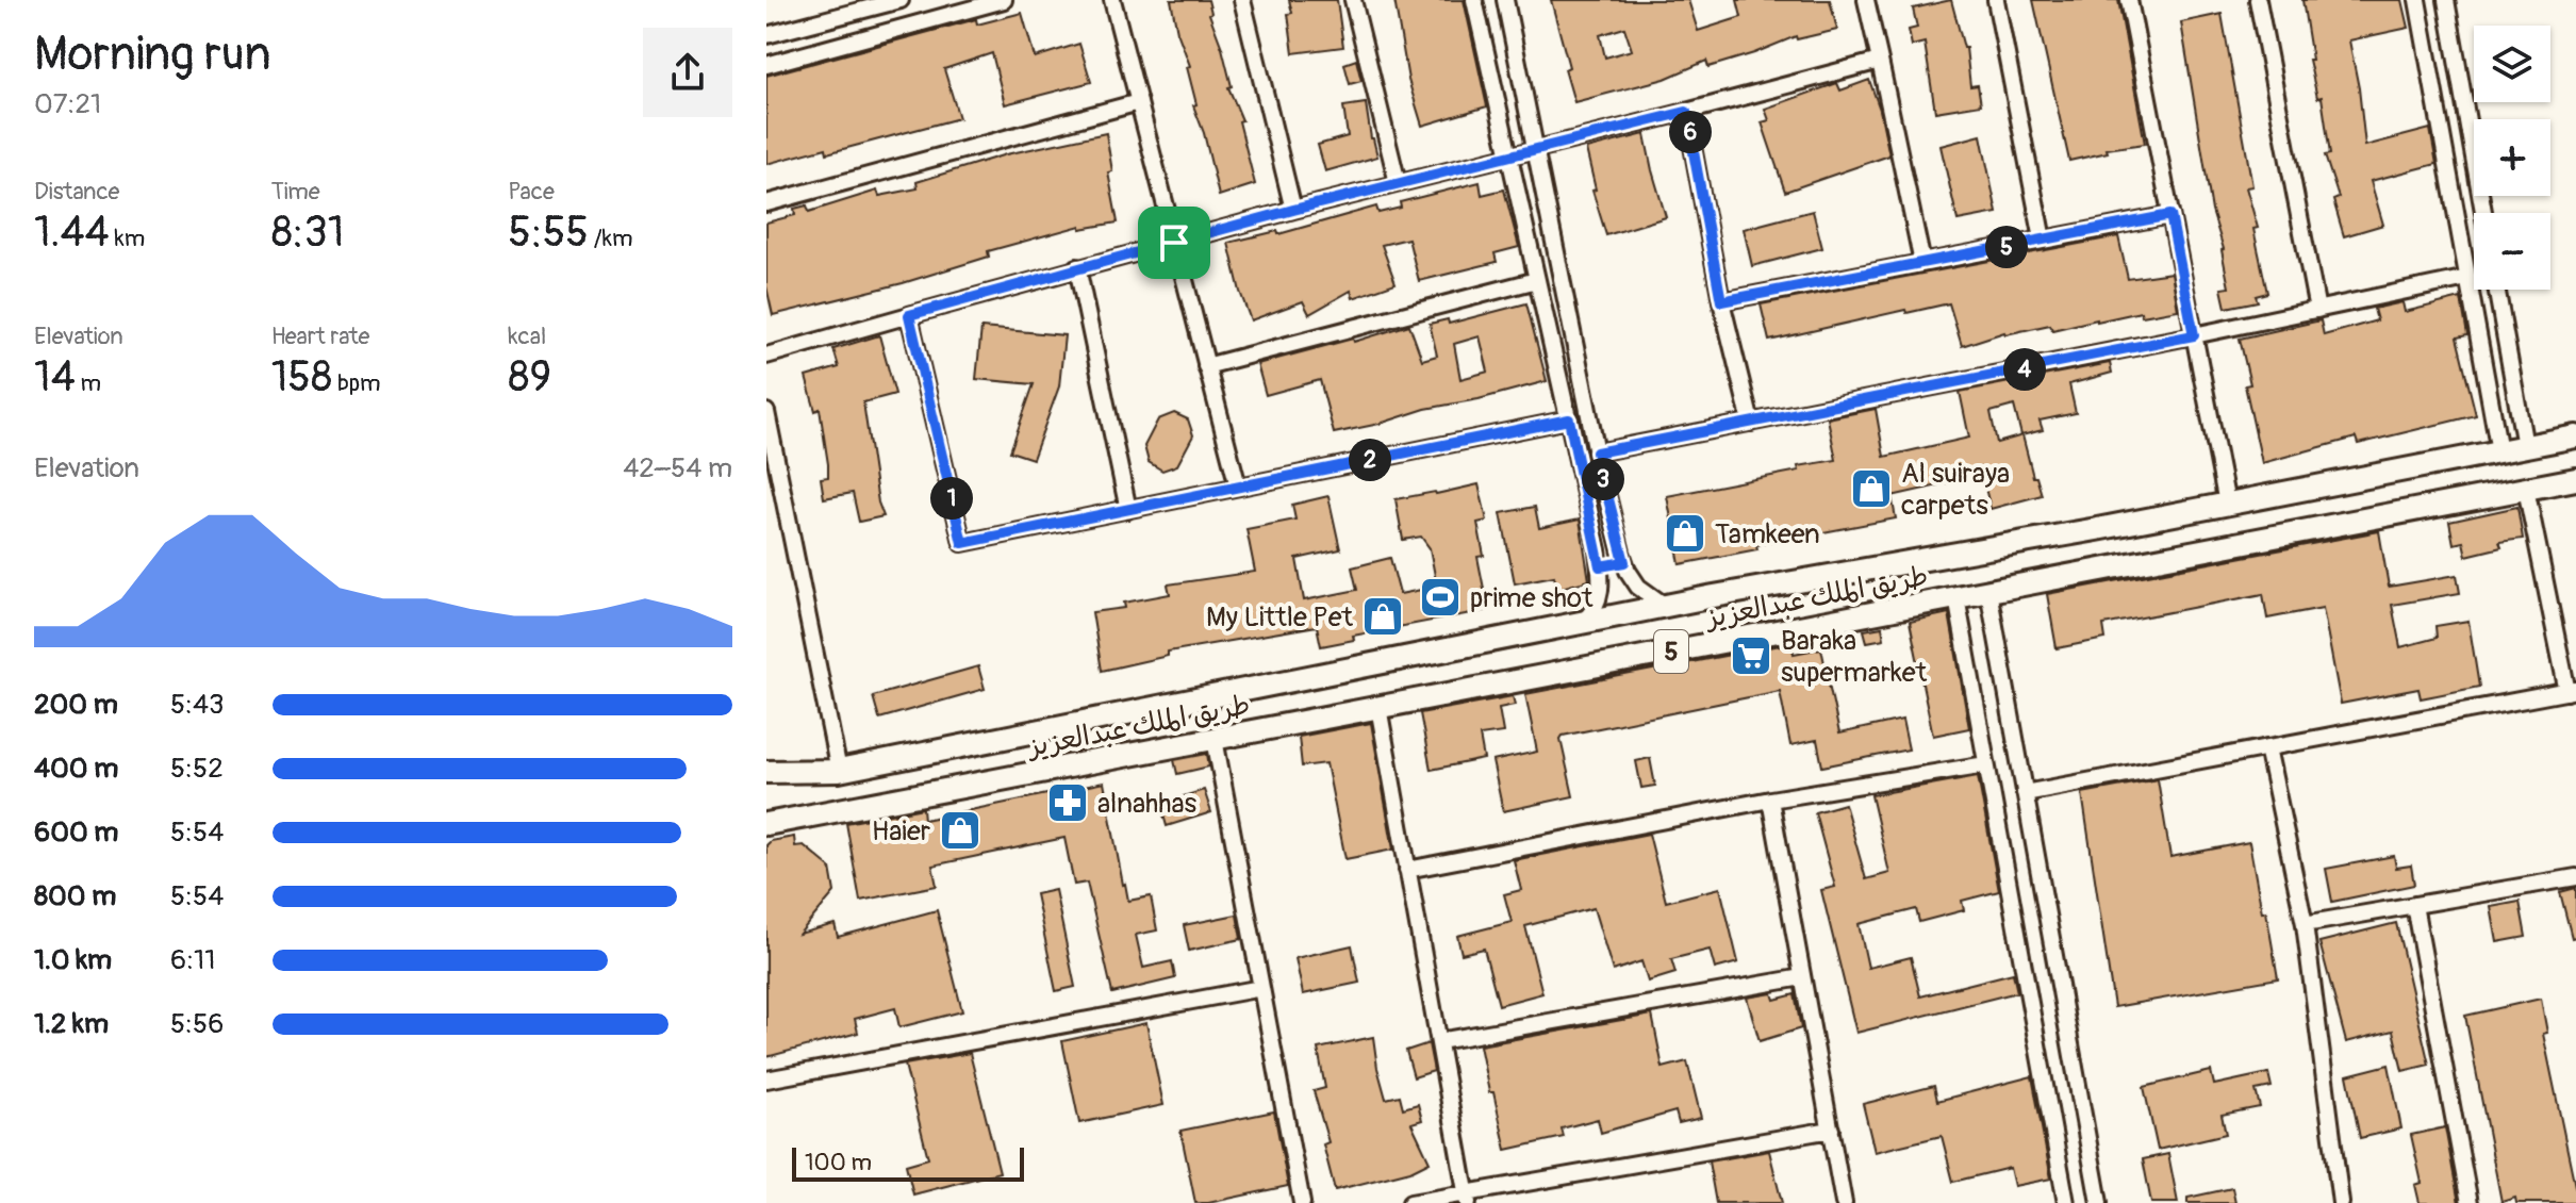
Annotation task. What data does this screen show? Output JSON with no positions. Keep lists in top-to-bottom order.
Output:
{
  "streets": {
    "highway": ["طريق الملك عبدالعزيز", "5"]
  },
  "places": {
    "shop": [
      "Al suiraya carpets",
      "Tamkeen",
      "My Little Pet",
      "Haier"
    ],
    "sports": ["prime shot"],
    "supermarket": ["Baraka supermarket"],
    "pharmacy": ["alnahhas"]
  },
  "scale_bar": "100 m",
  "page": {
    "heading": ["Morning run", "07:21"],
    "map_buttons": ["+", "−"],
    "pins": [
      "6",
      "5",
      "4",
      "2",
      "3",
      "1"
    ],
    "stats": [
      ["Distance", "1.44 km"],
      ["Time", "8:31"],
      ["Pace", "5:55 /km"],
      ["Elevation", "14 m"],
      ["Heart rate", "158 bpm"],
      ["kcal", "89"]
    ],
    "chart": ["Elevation", "42–54 m"],
    "list": [
      {
        "name": "200 m",
        "note": "5:43"
      },
      {
        "name": "400 m",
        "note": "5:52"
      },
      {
        "name": "600 m",
        "note": "5:54"
      },
      {
        "name": "800 m",
        "note": "5:54"
      },
      {
        "name": "1.0 km",
        "note": "6:11"
      },
      {
        "name": "1.2 km",
        "note": "5:56"
      }
    ],
    "scale": "100 m"
  }
}
